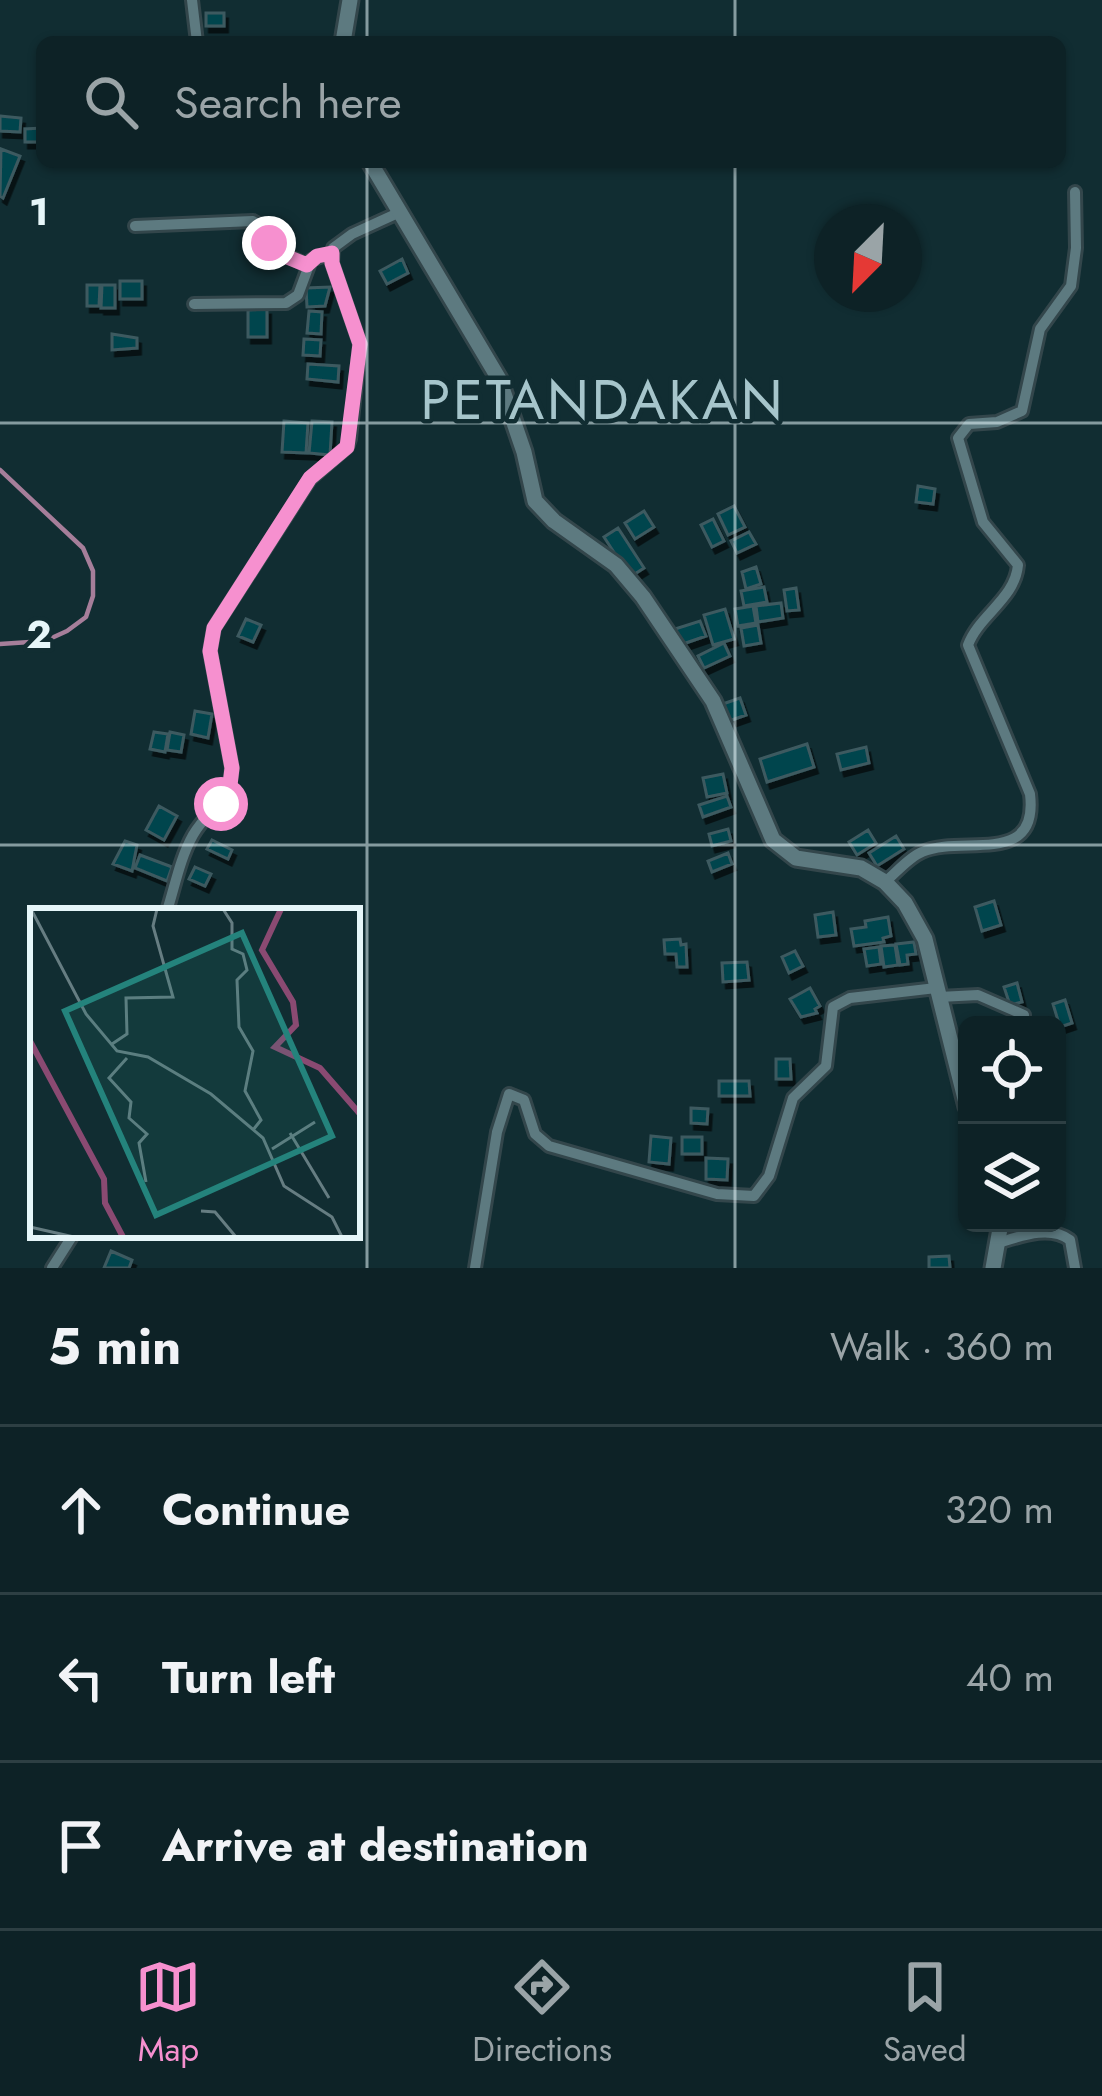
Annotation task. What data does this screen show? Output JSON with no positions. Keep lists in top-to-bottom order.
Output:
{
  "districts": ["PETANDAKAN"],
  "north": "bottom left",
  "page": {
    "search": "Search here",
    "heading": ["5 min", "Walk · 360 m"],
    "list": [
      ["Continue", "320 m"],
      ["Turn left", "40 m"],
      "Arrive at destination"
    ],
    "nav": ["Map", "Directions", "Saved"]
  },
  "grid": {
    "rows": ["1", "2"]
  }
}
